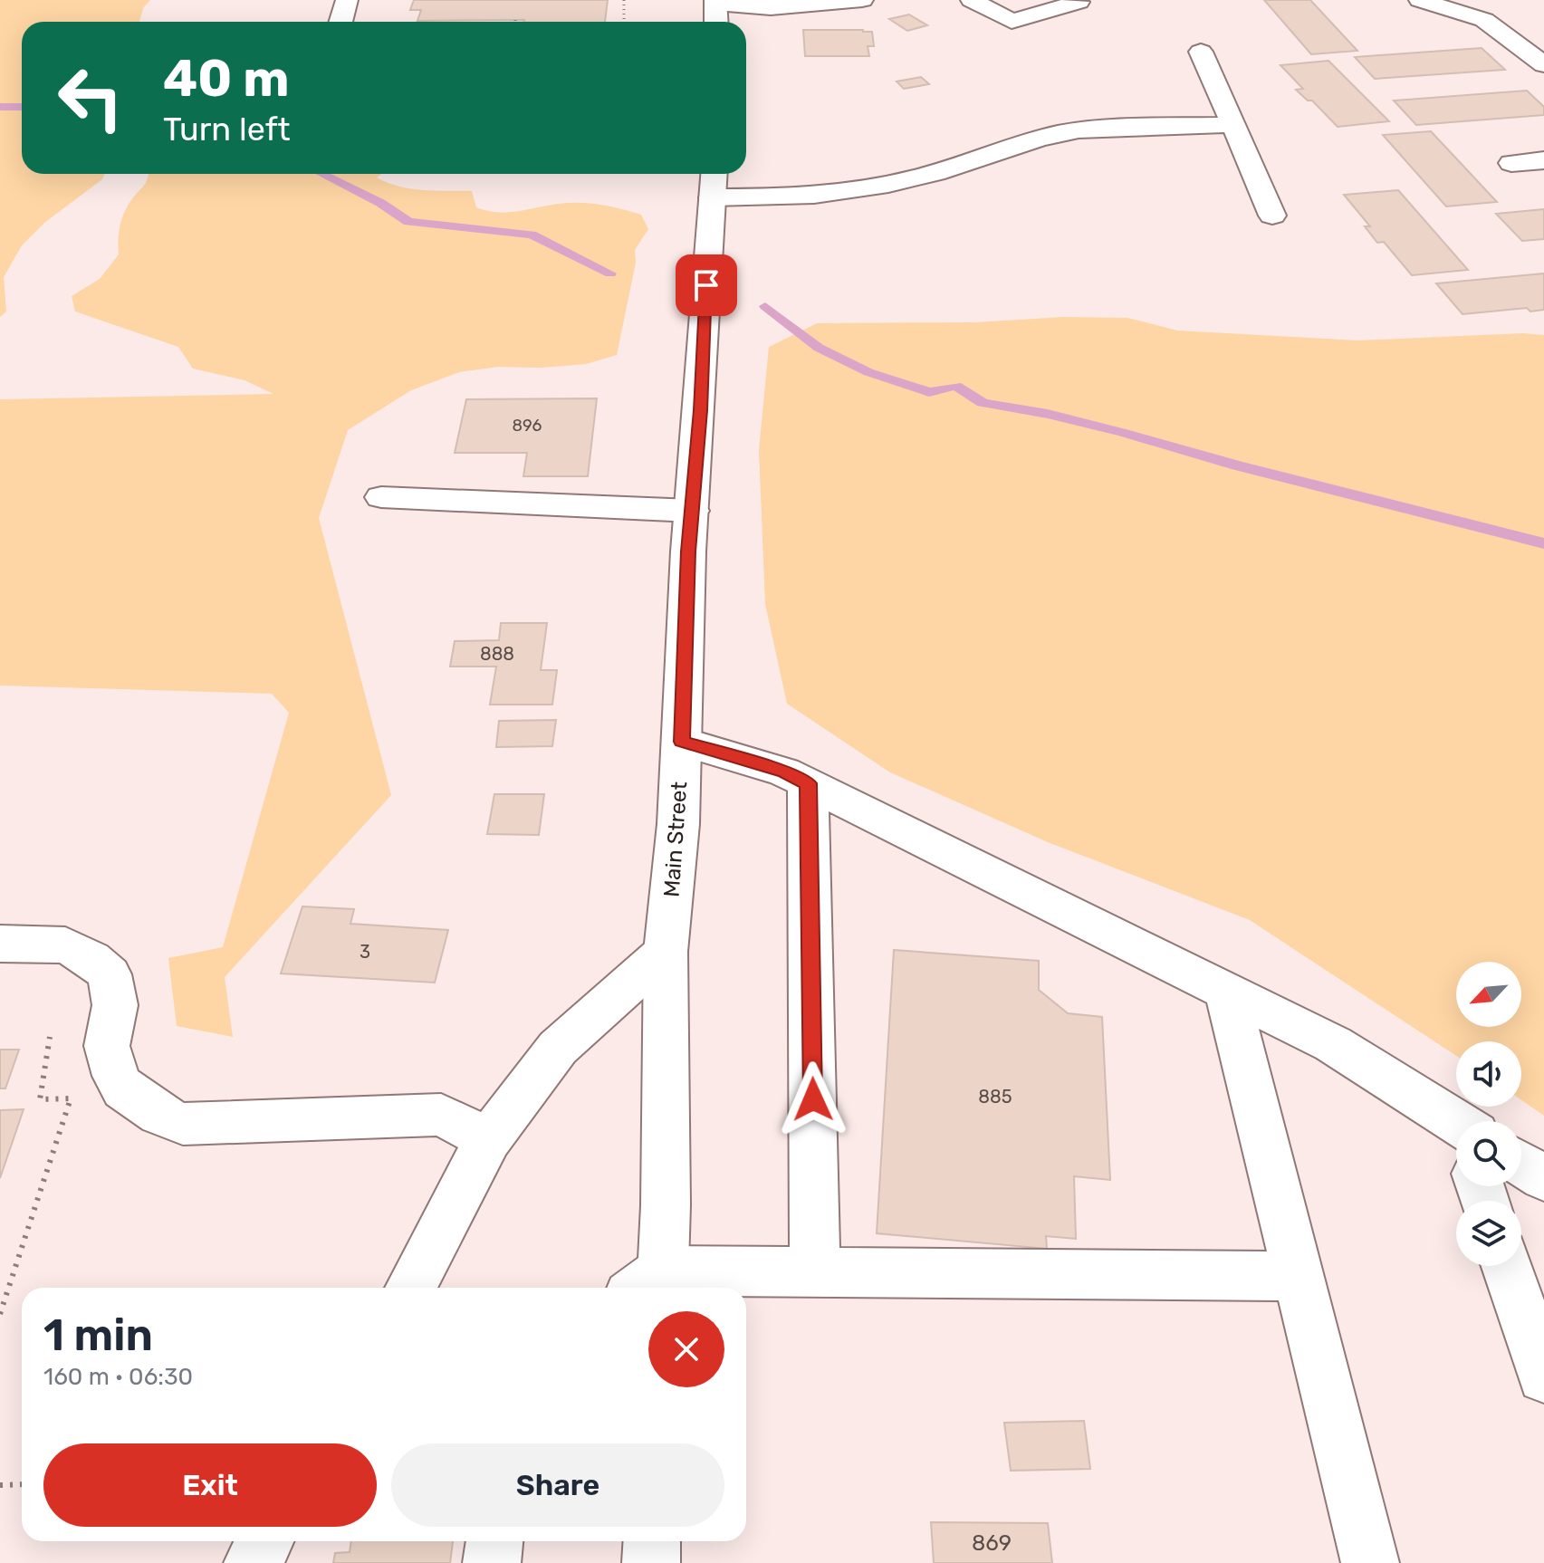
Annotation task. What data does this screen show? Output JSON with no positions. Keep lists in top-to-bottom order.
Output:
{
  "streets": {
    "main road": ["Main Street"]
  },
  "house_numbers": [
    "896",
    "888",
    "3",
    "885",
    "869"
  ],
  "north": "bottom left",
  "page": {
    "turn": ["40 m", "Turn left"],
    "heading": ["1 min", "160 m · 06:30"],
    "buttons": ["Exit", "Share"]
  }
}
